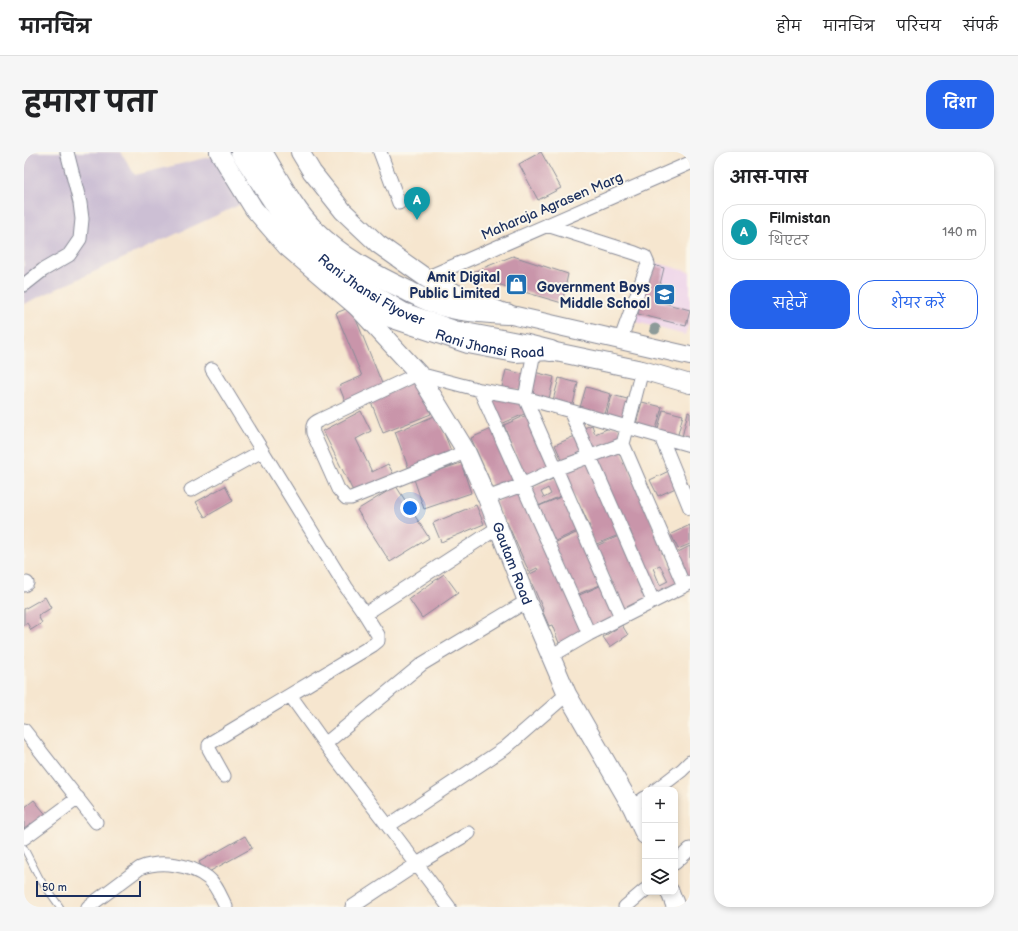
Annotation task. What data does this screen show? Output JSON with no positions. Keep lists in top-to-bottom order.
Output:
{
  "streets": {
    "main road": ["Rani Jhansi Flyover", "Rani Jhansi Road", "Gautam Road"],
    "street": ["Maharaja Agrasen Marg"]
  },
  "crossings": [
    ["Maharaja Agrasen Marg", "Rani Jhansi Road"],
    ["Rani Jhansi Flyover", "Rani Jhansi Road"],
    ["Rani Jhansi Road", "Gautam Road"]
  ],
  "places": {
    "shop": ["Amit Digital Public Limited"],
    "school or university": ["Government Boys Middle School"]
  },
  "scale_bar": "50 m",
  "page": {
    "header": "मानचित्र",
    "nav": [
      "होम",
      "मानचित्र",
      "परिचय",
      "संपर्क"
    ],
    "title": "हमारा पता",
    "buttons": [
      "दिशा",
      ["सहेजें", "शेयर करें"]
    ],
    "heading": "आस-पास",
    "pins": "A",
    "list": [
      {
        "mark": "A",
        "name": "Filmistan",
        "note": "थिएटर",
        "value": "140 m"
      }
    ],
    "map_buttons": ["+", "−"],
    "scale": "50 m"
  }
}
